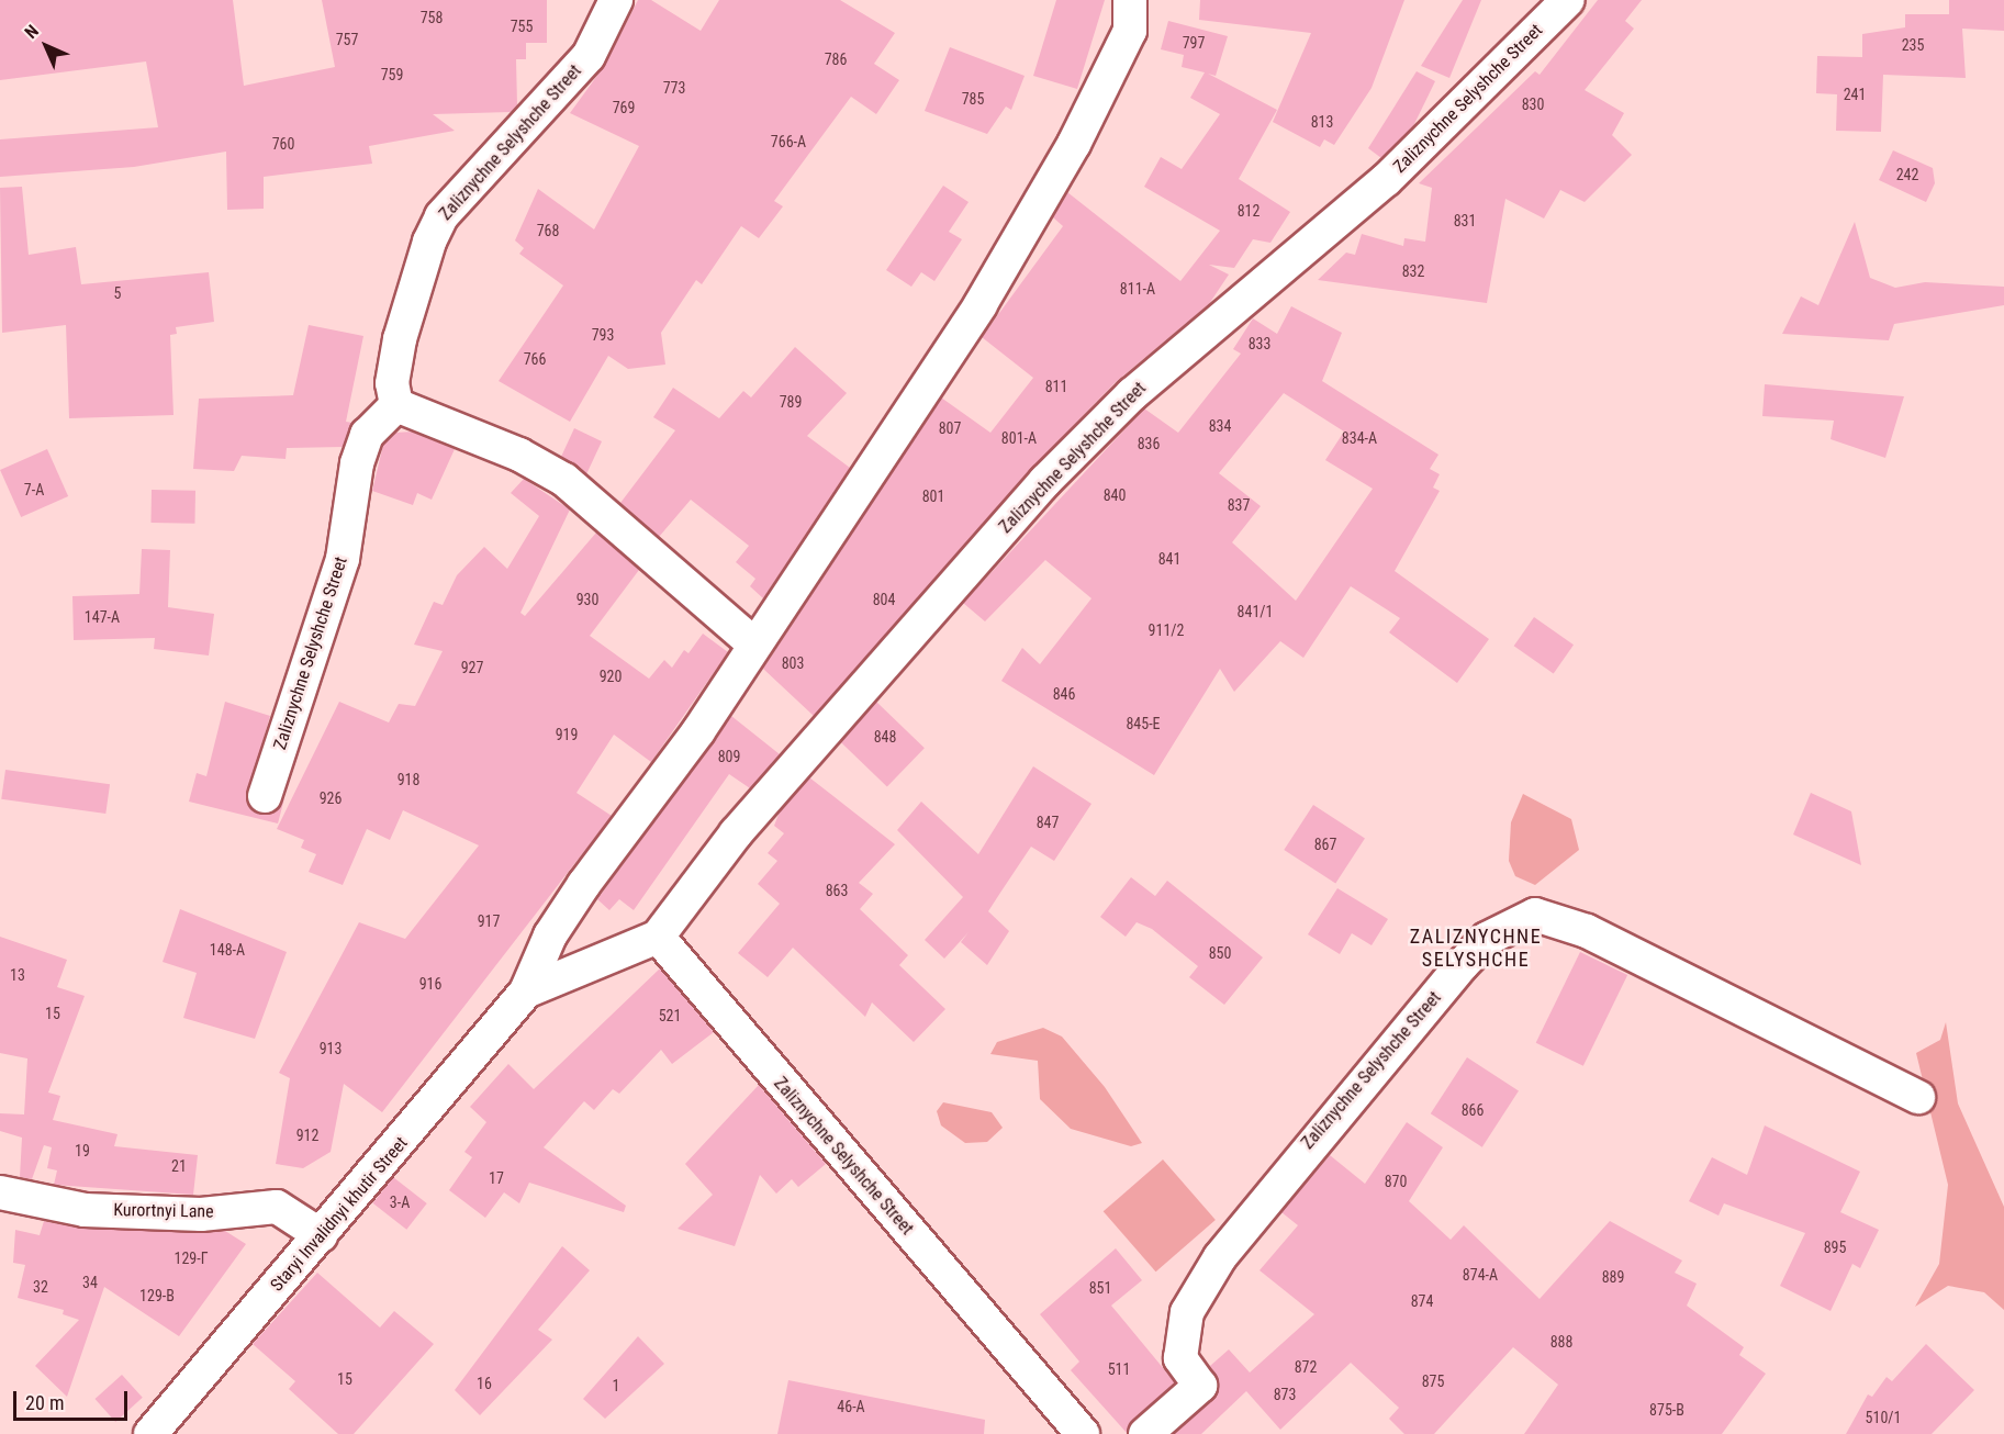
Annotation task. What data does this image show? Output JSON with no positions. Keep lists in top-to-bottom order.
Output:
{
  "streets": {
    "street": ["Zaliznychne Selyshche Street", "Kurortnyi Lane", "Staryi Invalidnyi khutir Street"]
  },
  "crossings": [
    ["Kurortnyi Lane", "Staryi Invalidnyi khutir Street"]
  ],
  "districts": ["ZALIZNYCHNE SELYSHCHE"],
  "house_numbers": [
    "758",
    "755",
    "757",
    "797",
    "235",
    "786",
    "759",
    "773",
    "241",
    "785",
    "830",
    "769",
    "813",
    "766-А",
    "760",
    "242",
    "812",
    "831",
    "768",
    "832",
    "811-А",
    "5",
    "793",
    "833",
    "766",
    "811",
    "789",
    "834",
    "807",
    "801-А",
    "834-А",
    "836",
    "7-А",
    "840",
    "801",
    "837",
    "841",
    "930",
    "804",
    "841/1",
    "147-А",
    "911/2",
    "803",
    "927",
    "920",
    "846",
    "845-Е",
    "919",
    "848",
    "809",
    "918",
    "926",
    "847",
    "867",
    "863",
    "917",
    "148-А",
    "850",
    "13",
    "916",
    "15",
    "521",
    "913",
    "866",
    "912",
    "19",
    "21",
    "17",
    "870",
    "3-А",
    "895",
    "129-Г",
    "874-А",
    "889",
    "34",
    "32",
    "851",
    "129-В",
    "874",
    "888",
    "872",
    "511",
    "15",
    "875",
    "16",
    "1",
    "873",
    "46-А",
    "875-В",
    "510/1"
  ],
  "scale_bar": "20 m",
  "north": "top left"
}
